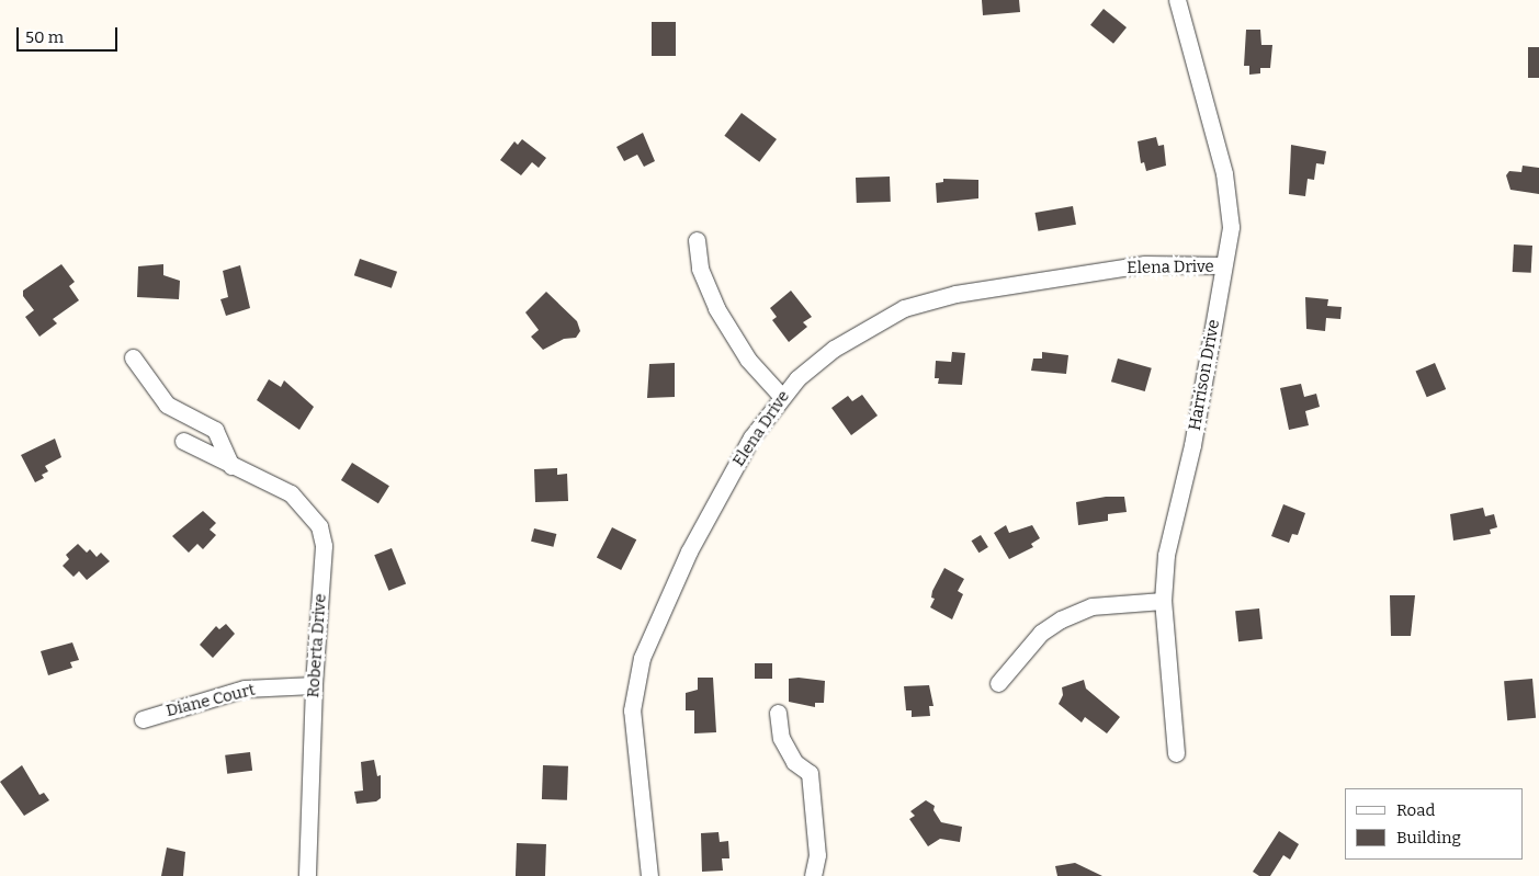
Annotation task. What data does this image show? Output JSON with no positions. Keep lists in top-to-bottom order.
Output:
{
  "streets": {
    "street": [
      "Elena Drive",
      "Harrison Drive",
      "Roberta Drive",
      "Diane Court"
    ]
  },
  "crossings": [
    ["Elena Drive", "Harrison Drive"],
    ["Roberta Drive", "Diane Court"]
  ],
  "legend": ["Road", "Building"],
  "scale_bar": "50 m"
}
